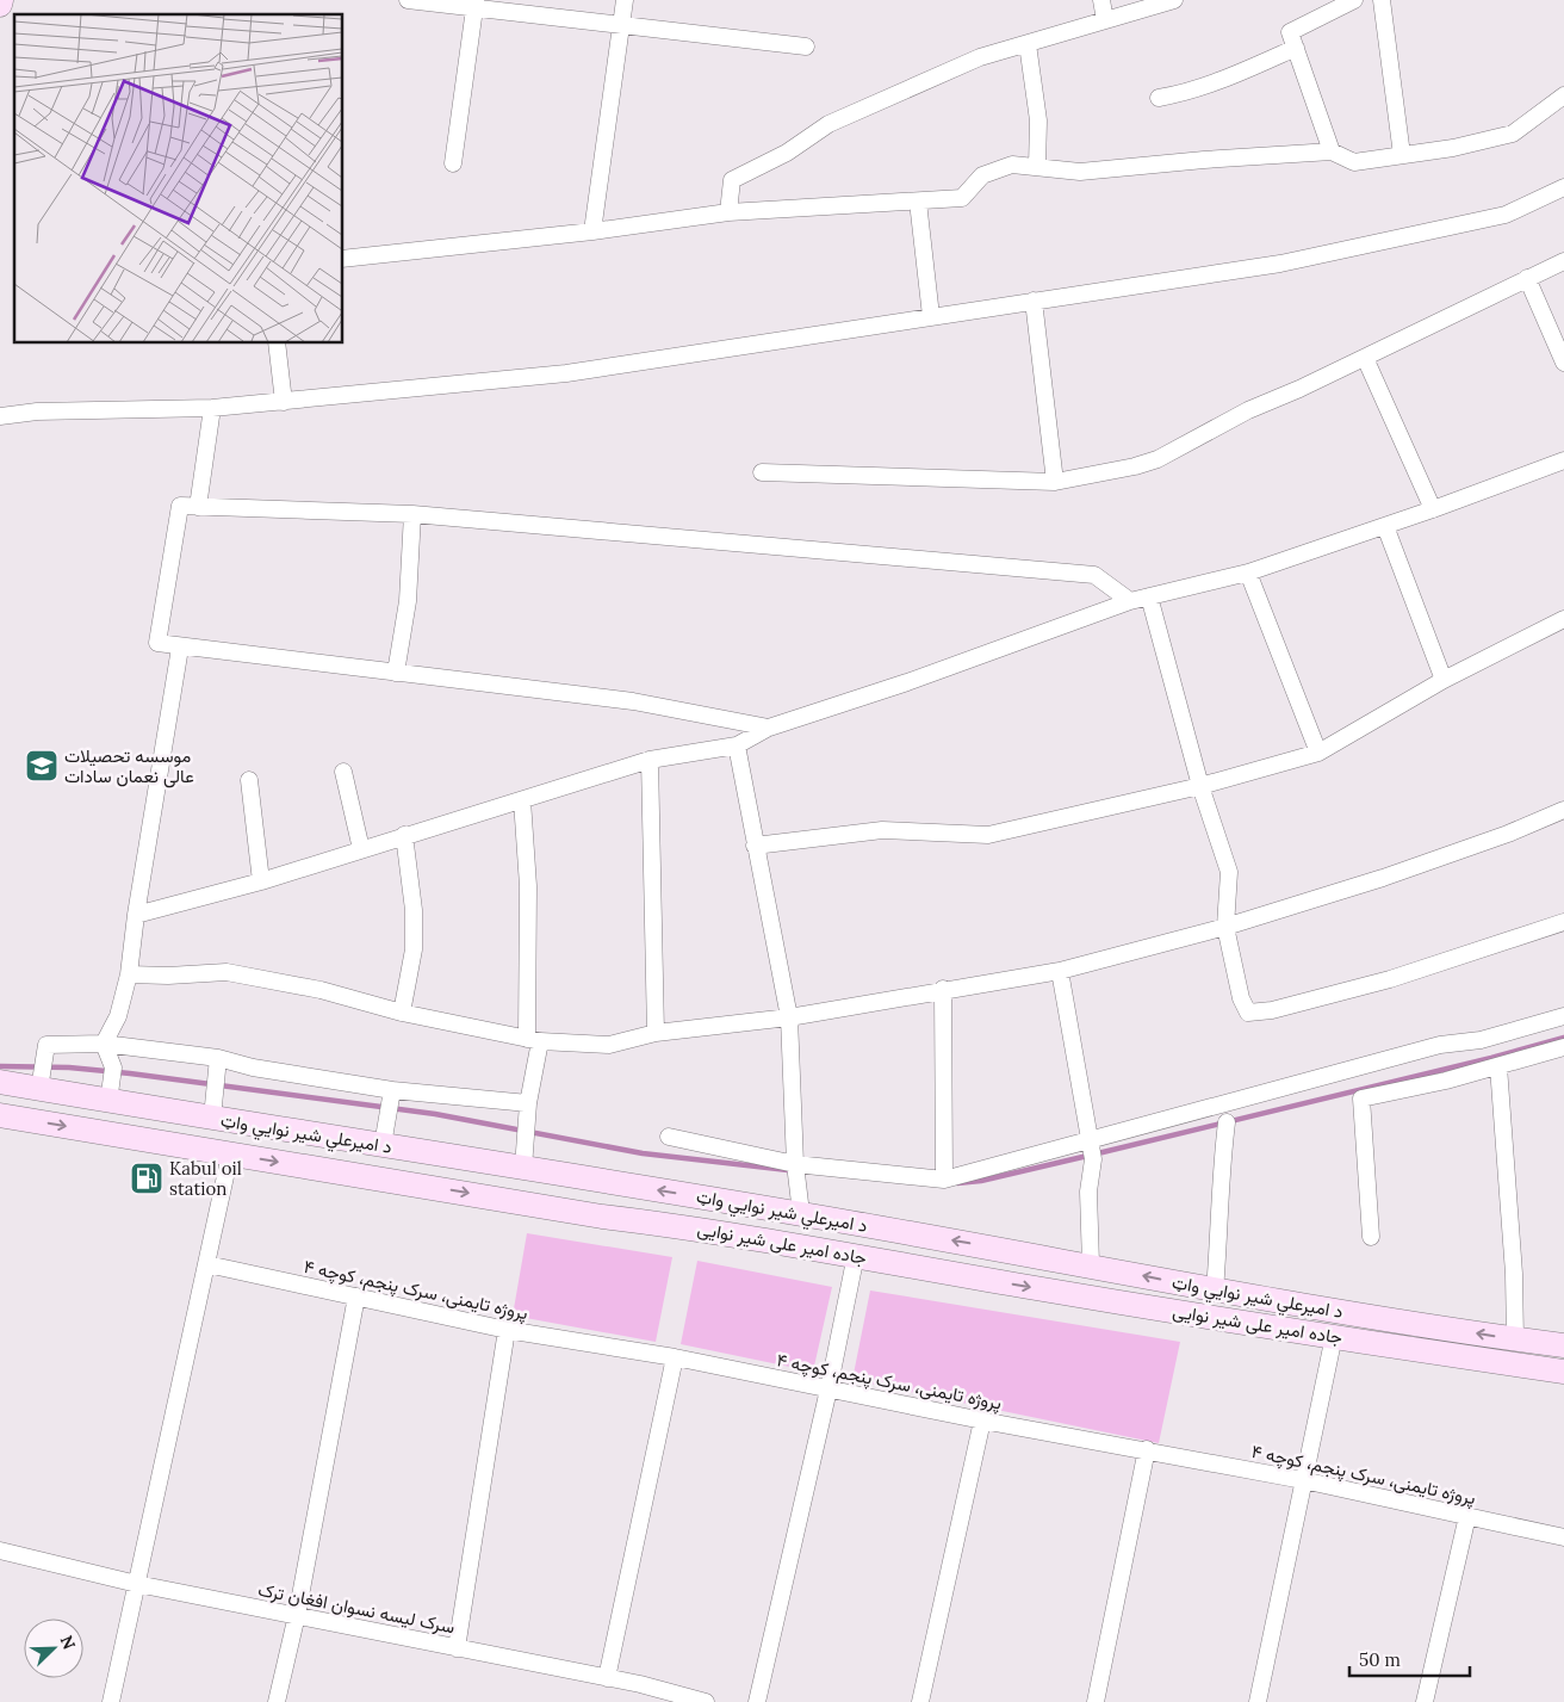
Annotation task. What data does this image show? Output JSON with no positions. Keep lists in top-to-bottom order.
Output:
{
  "streets": {
    "main road": ["د امیرعلي شیر نوايي واټ", "جاده امیر علی شیر نوایی"],
    "street": ["پروژه تایمنی، سرک پنجم، کوچه ۴", "سرک لیسه نسوان افغان‌ ترک"]
  },
  "one_way": ["د امیرعلي شیر نوايي واټ", "جاده امیر علی شیر نوایی"],
  "places": {
    "school or university": ["موسسه تحصیلات عالی نعمان سادات"],
    "fuel station": ["Kabul oil station"]
  },
  "scale_bar": "50 m",
  "north": "top right"
}
